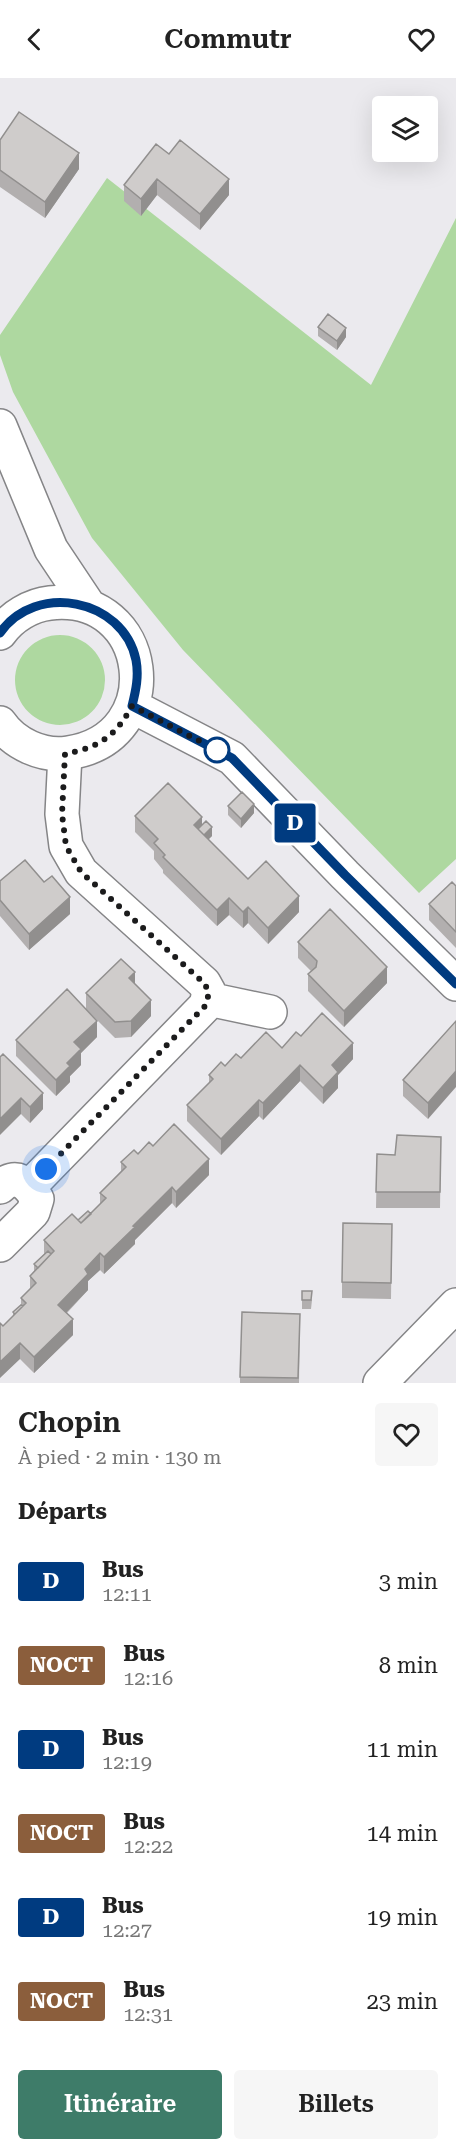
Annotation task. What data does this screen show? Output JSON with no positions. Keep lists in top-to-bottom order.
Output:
{
  "lines": ["bus line D"],
  "page": {
    "header": "Commutr",
    "on_map": "D",
    "heading": [
      ["Chopin", "À pied · 2 min · 130 m"],
      "Départs"
    ],
    "list": [
      {
        "mark": "D",
        "name": "Bus",
        "note": "12:11",
        "value": "3 min"
      },
      {
        "mark": "NOCT",
        "name": "Bus",
        "note": "12:16",
        "value": "8 min"
      },
      {
        "mark": "D",
        "name": "Bus",
        "note": "12:19",
        "value": "11 min"
      },
      {
        "mark": "NOCT",
        "name": "Bus",
        "note": "12:22",
        "value": "14 min"
      },
      {
        "mark": "D",
        "name": "Bus",
        "note": "12:27",
        "value": "19 min"
      },
      {
        "mark": "NOCT",
        "name": "Bus",
        "note": "12:31",
        "value": "23 min"
      }
    ],
    "buttons": ["Itinéraire", "Billets"]
  }
}
